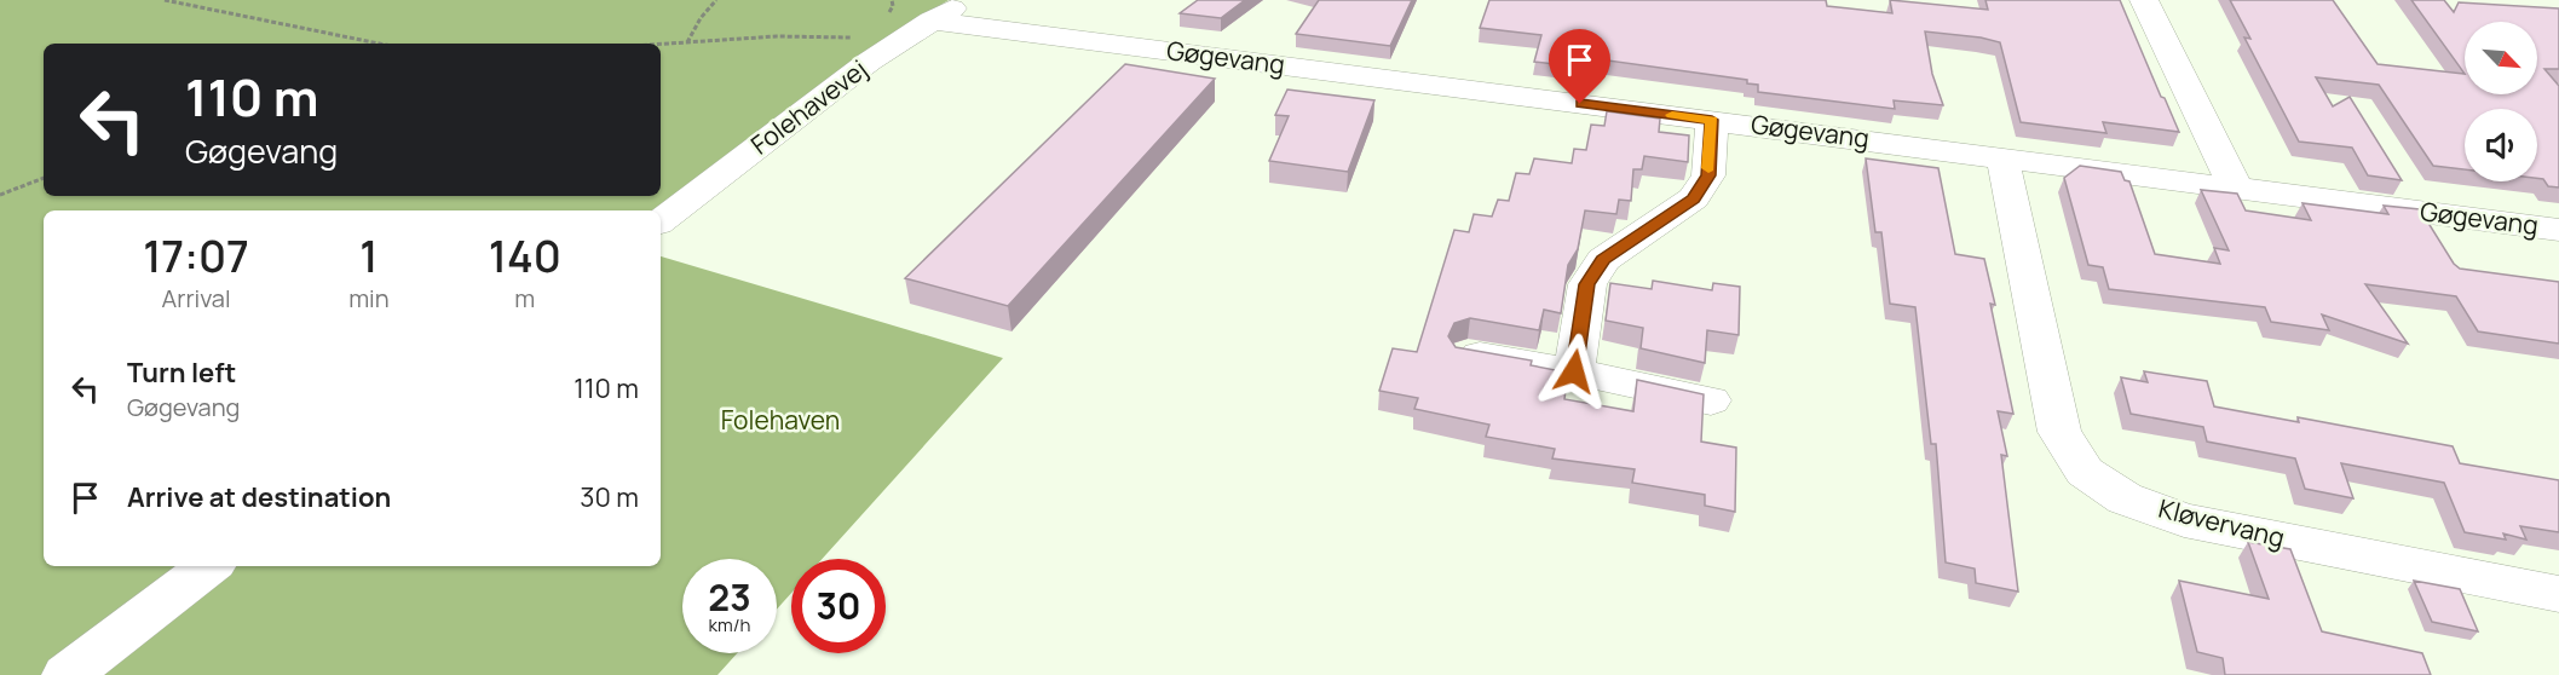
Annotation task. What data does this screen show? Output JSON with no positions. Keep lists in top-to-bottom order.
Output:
{
  "streets": {
    "street": ["Gøgevang", "Folehavevej", "Kløvervang"]
  },
  "crossings": [
    ["Gøgevang", "Folehavevej"],
    ["Gøgevang", "Kløvervang"]
  ],
  "parks": ["Folehaven"],
  "north": "bottom right",
  "page": {
    "turn": ["110 m", "Gøgevang"],
    "eta": [
      "17:07",
      "Arrival",
      "1",
      "min",
      "140",
      "m"
    ],
    "list": [
      {
        "name": "Turn left",
        "note": "Gøgevang",
        "value": "110 m"
      },
      {
        "name": "Arrive at destination",
        "value": "30 m"
      }
    ],
    "speed": "23 km/h",
    "limit": "30"
  }
}
